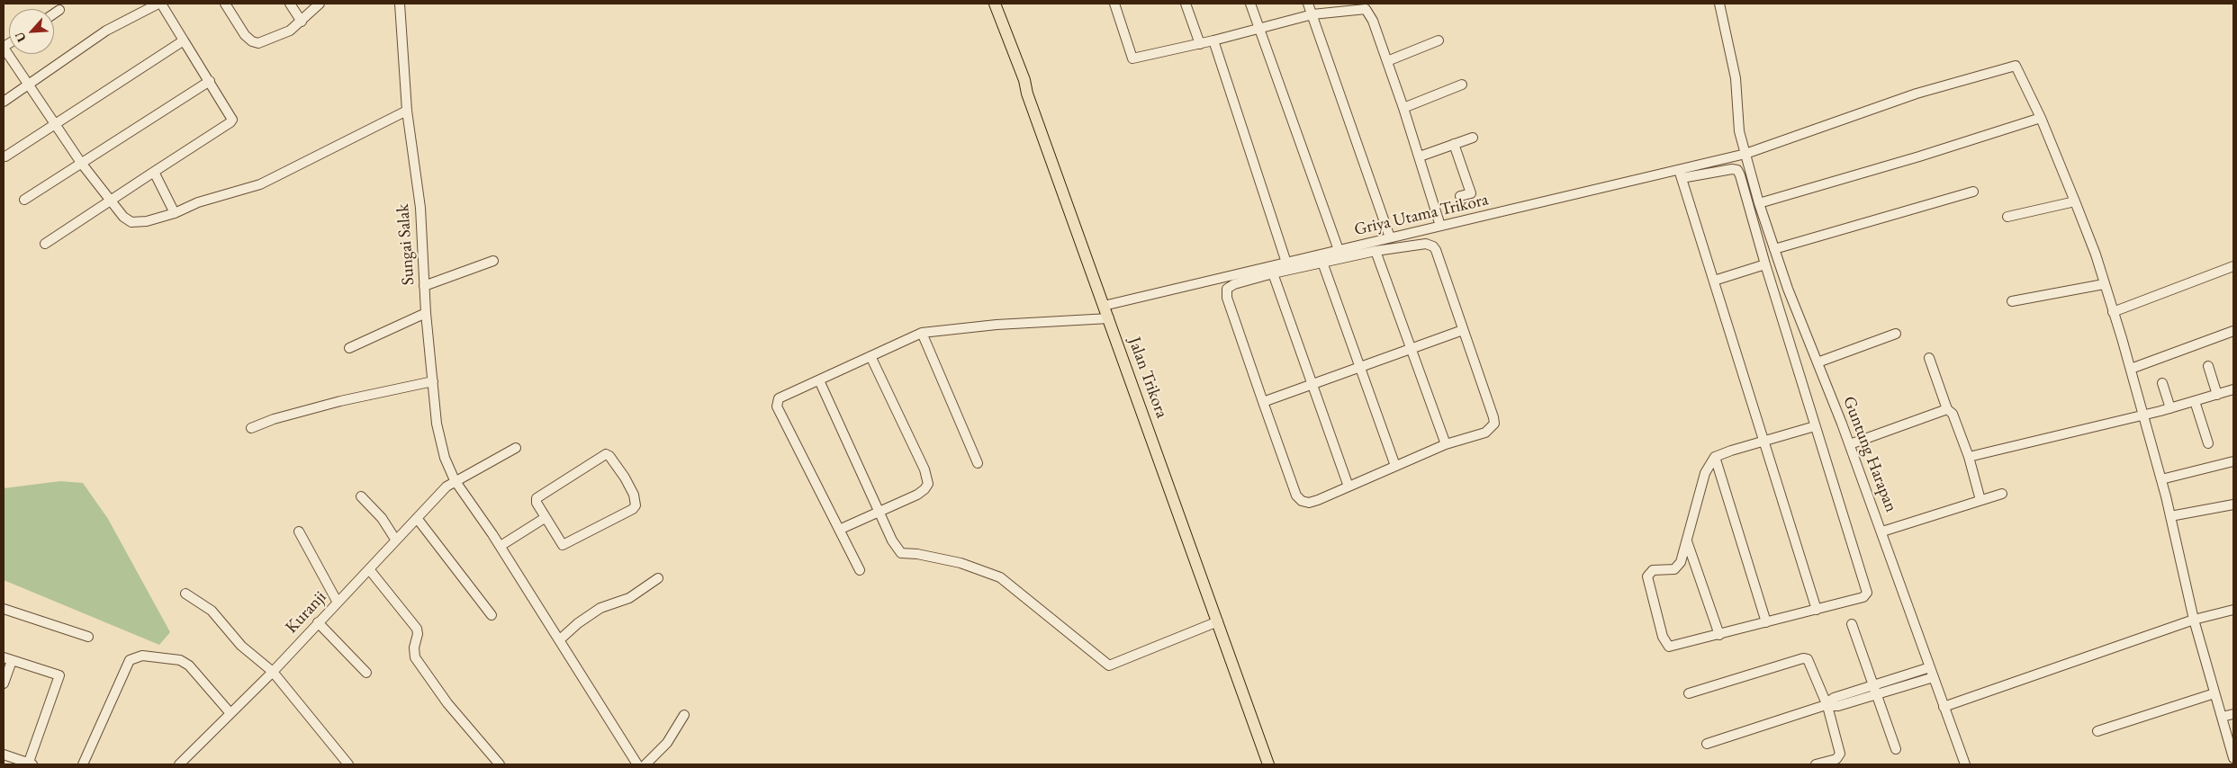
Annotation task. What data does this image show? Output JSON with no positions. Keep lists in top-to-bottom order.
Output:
{
  "streets": {
    "main road": ["Jalan Trikora"],
    "street": [
      "Griya Utama Trikora",
      "Sungai Salak",
      "Guntung Harapan",
      "Kuranji"
    ]
  },
  "crossings": [
    ["Griya Utama Trikora", "Jalan Trikora"],
    ["Griya Utama Trikora", "Guntung Harapan"],
    ["Sungai Salak", "Kuranji"]
  ],
  "north": "bottom left"
}
